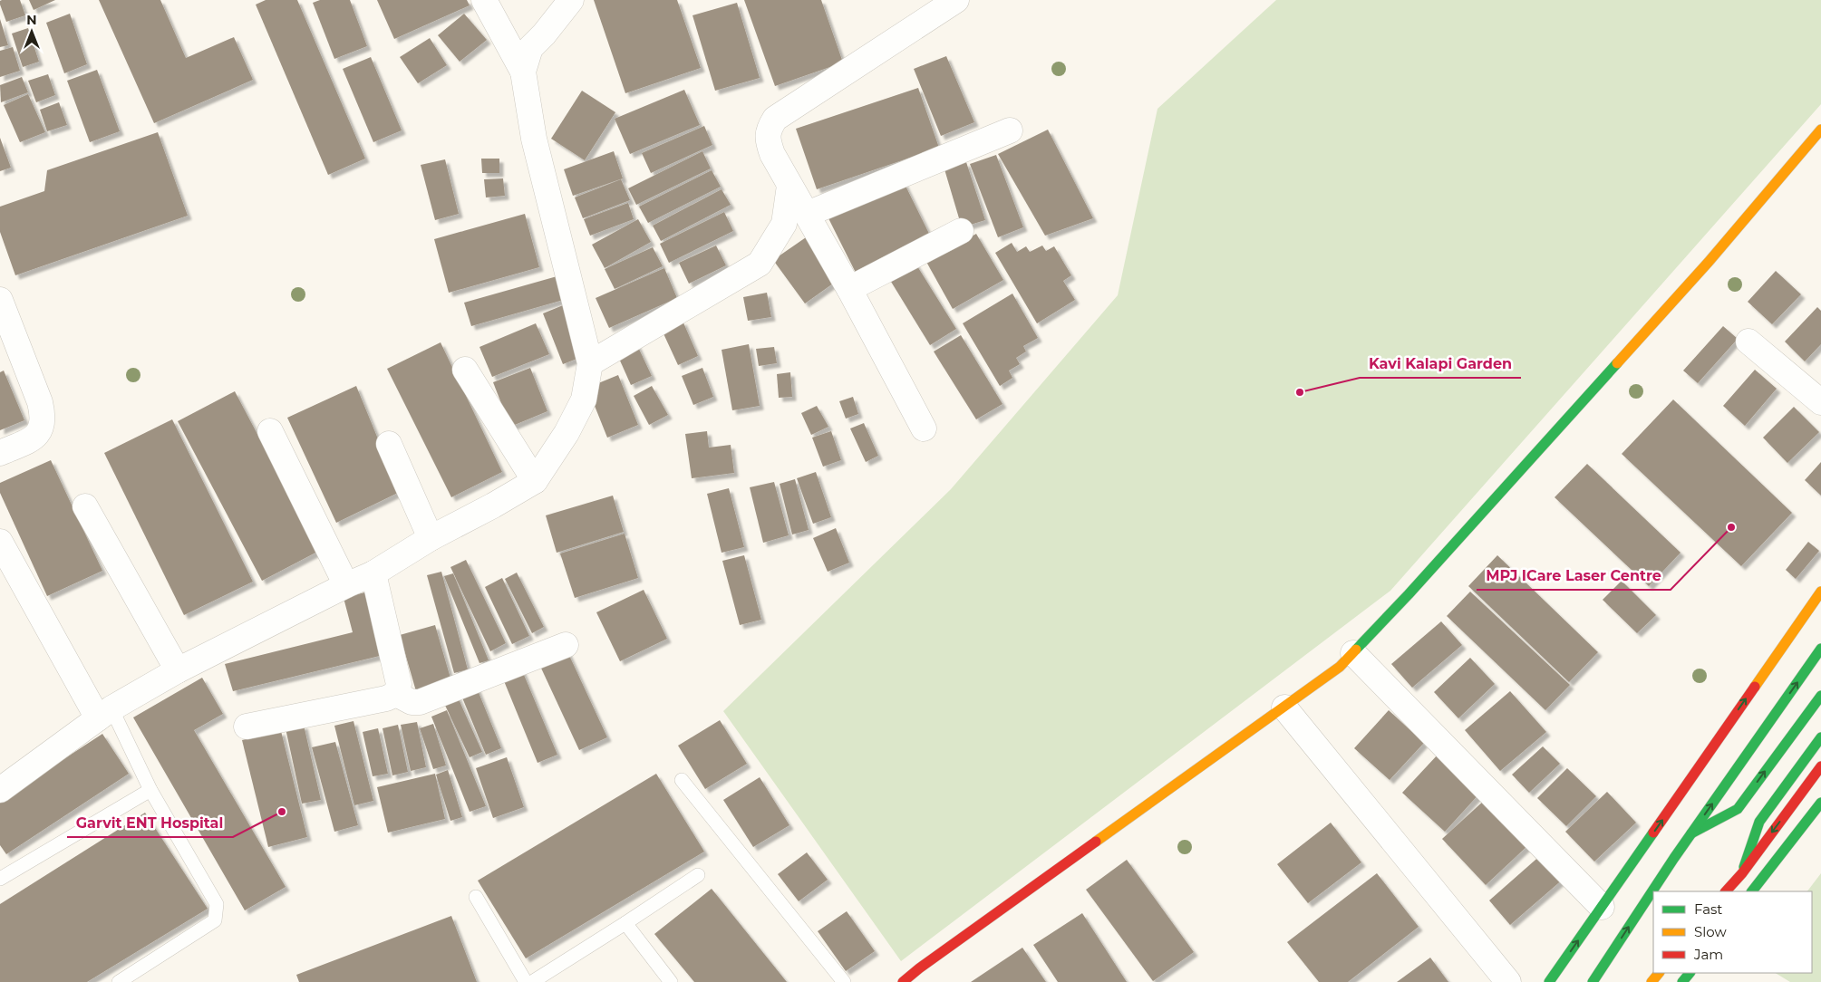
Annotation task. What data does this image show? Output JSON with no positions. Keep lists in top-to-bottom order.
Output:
{
  "places": ["Kavi Kalapi Garden", "MPJ ICare Laser Centre", "Garvit ENT Hospital"],
  "legend": ["Fast", "Slow", "Jam"],
  "north": "top"
}
